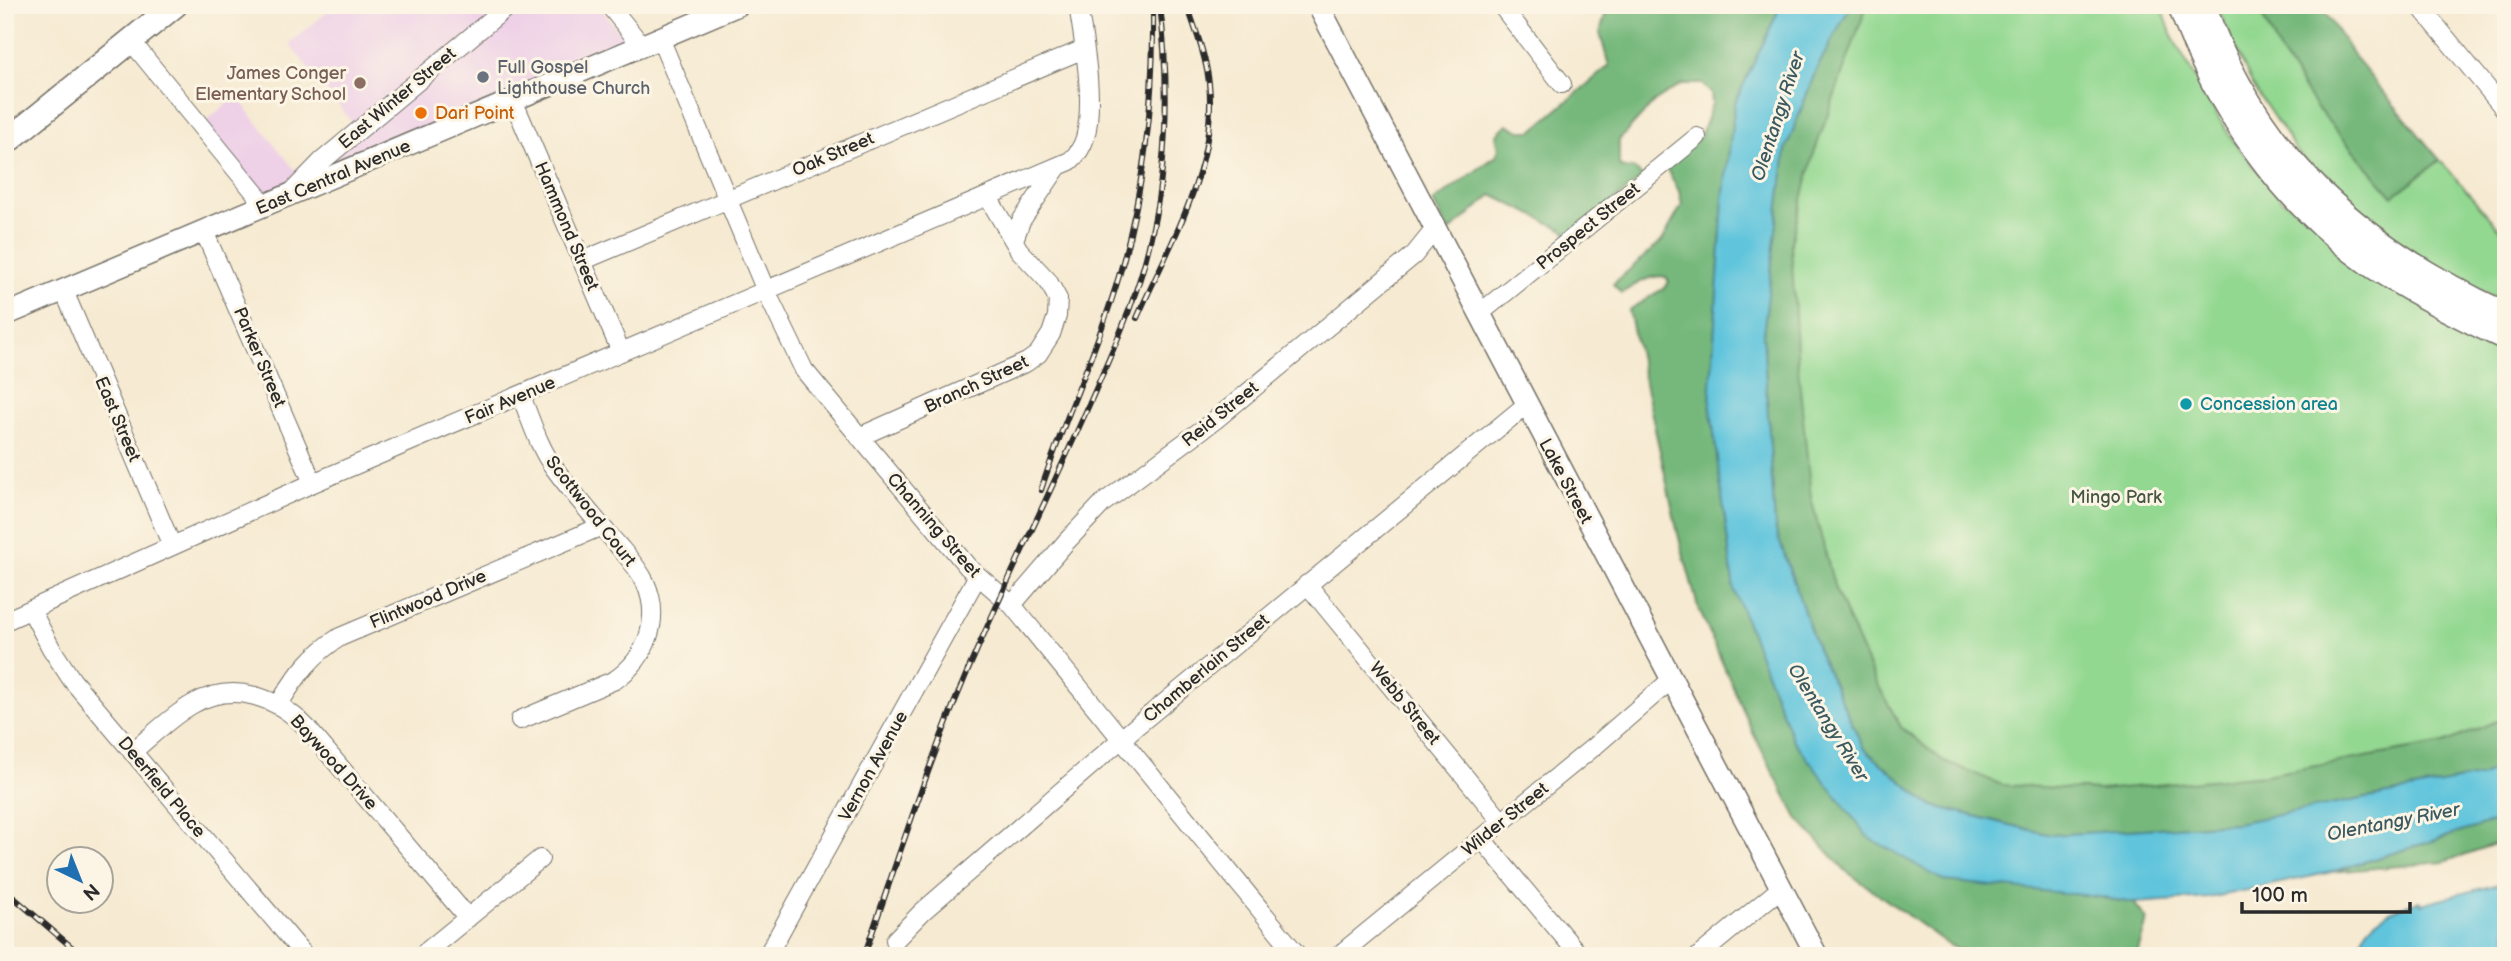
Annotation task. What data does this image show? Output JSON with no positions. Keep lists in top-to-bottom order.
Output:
{
  "streets": {
    "main road": ["East Central Avenue", "Lake Street"],
    "street": [
      "East Winter Street",
      "Oak Street",
      "Hammond Street",
      "Prospect Street",
      "Parker Street",
      "Branch Street",
      "Fair Avenue",
      "Reid Street",
      "East Street",
      "Scottwood Court",
      "Channing Street",
      "Flintwood Drive",
      "Chamberlain Street",
      "Webb Street",
      "Baywood Drive",
      "Vernon Avenue",
      "Deerfield Place",
      "Wilder Street"
    ]
  },
  "crossings": [
    ["East Winter Street", "East Central Avenue"],
    ["Oak Street", "Hammond Street"],
    ["Oak Street", "Channing Street"],
    ["East Central Avenue", "Hammond Street"],
    ["East Central Avenue", "Parker Street"],
    ["East Central Avenue", "East Street"],
    ["East Central Avenue", "Channing Street"],
    ["Hammond Street", "Fair Avenue"],
    ["Prospect Street", "Lake Street"],
    ["Parker Street", "Fair Avenue"],
    ["Branch Street", "Fair Avenue"],
    ["Branch Street", "Channing Street"],
    ["Fair Avenue", "East Street"],
    ["Fair Avenue", "Scottwood Court"],
    ["Fair Avenue", "Channing Street"],
    ["Fair Avenue", "Deerfield Place"],
    ["Reid Street", "Lake Street"],
    ["Reid Street", "Channing Street"],
    ["Lake Street", "Chamberlain Street"],
    ["Lake Street", "Wilder Street"],
    ["Scottwood Court", "Flintwood Drive"],
    ["Channing Street", "Chamberlain Street"],
    ["Channing Street", "Vernon Avenue"],
    ["Flintwood Drive", "Baywood Drive"],
    ["Chamberlain Street", "Webb Street"],
    ["Webb Street", "Wilder Street"],
    ["Baywood Drive", "Deerfield Place"]
  ],
  "water": ["Olentangy River"],
  "parks": ["Mingo Park"],
  "places": [
    "Full Gospel Lighthouse Church",
    "James Conger Elementary School",
    "Dari Point",
    "Concession area"
  ],
  "scale_bar": "100 m",
  "north": "bottom right"
}
